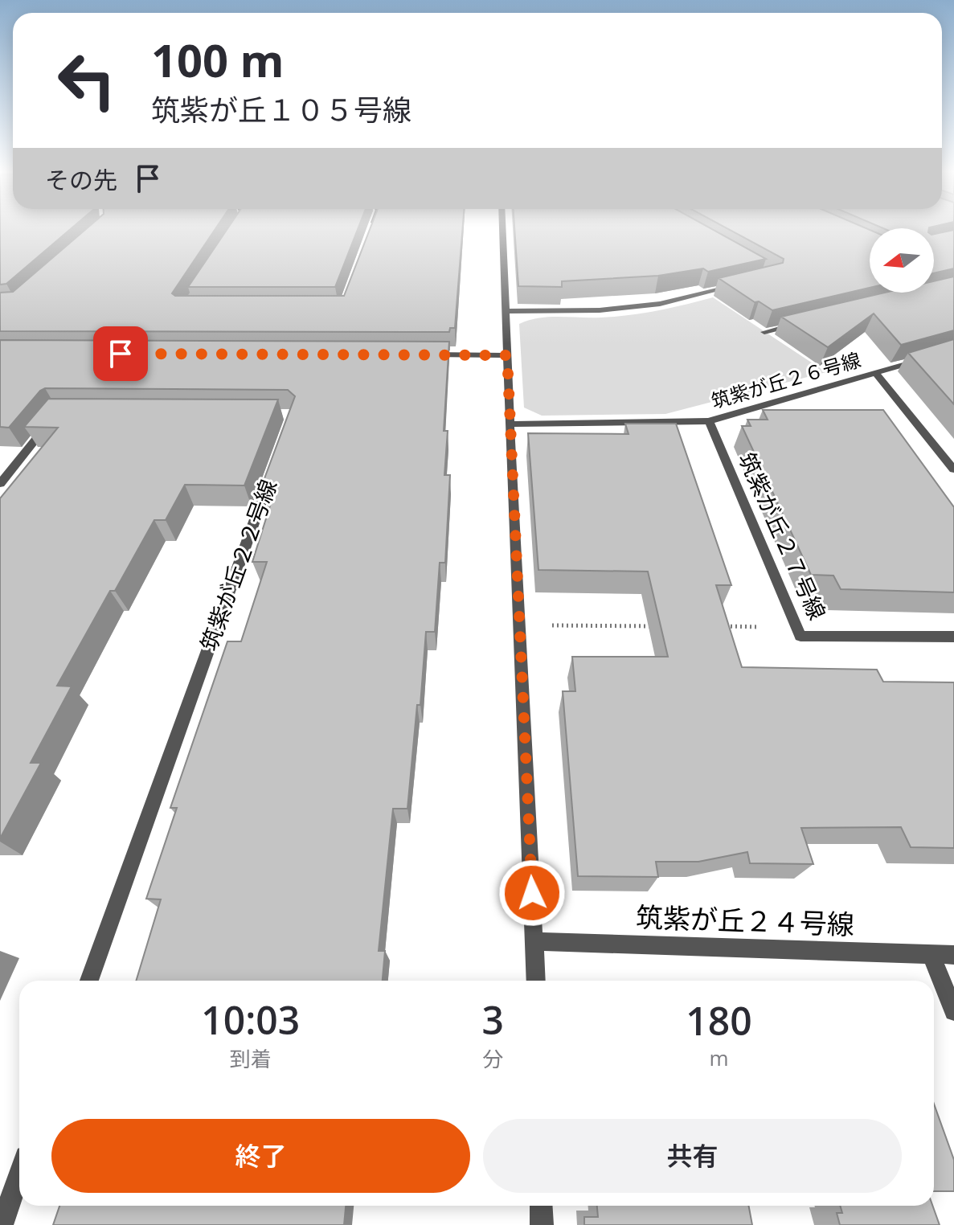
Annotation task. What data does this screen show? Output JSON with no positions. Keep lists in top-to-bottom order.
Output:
{
  "streets": {
    "street": [
      "筑紫が丘２６号線",
      "筑紫が丘２７号線",
      "筑紫が丘２２号線",
      "筑紫が丘２４号線"
    ]
  },
  "crossings": [
    ["筑紫が丘２６号線", "筑紫が丘２７号線"]
  ],
  "north": "left",
  "page": {
    "turn": ["100 m", "筑紫が丘１０５号線"],
    "then": "その先",
    "eta": [
      "10:03",
      "到着",
      "3",
      "分",
      "180",
      "m"
    ],
    "buttons": ["終了", "共有"]
  }
}
